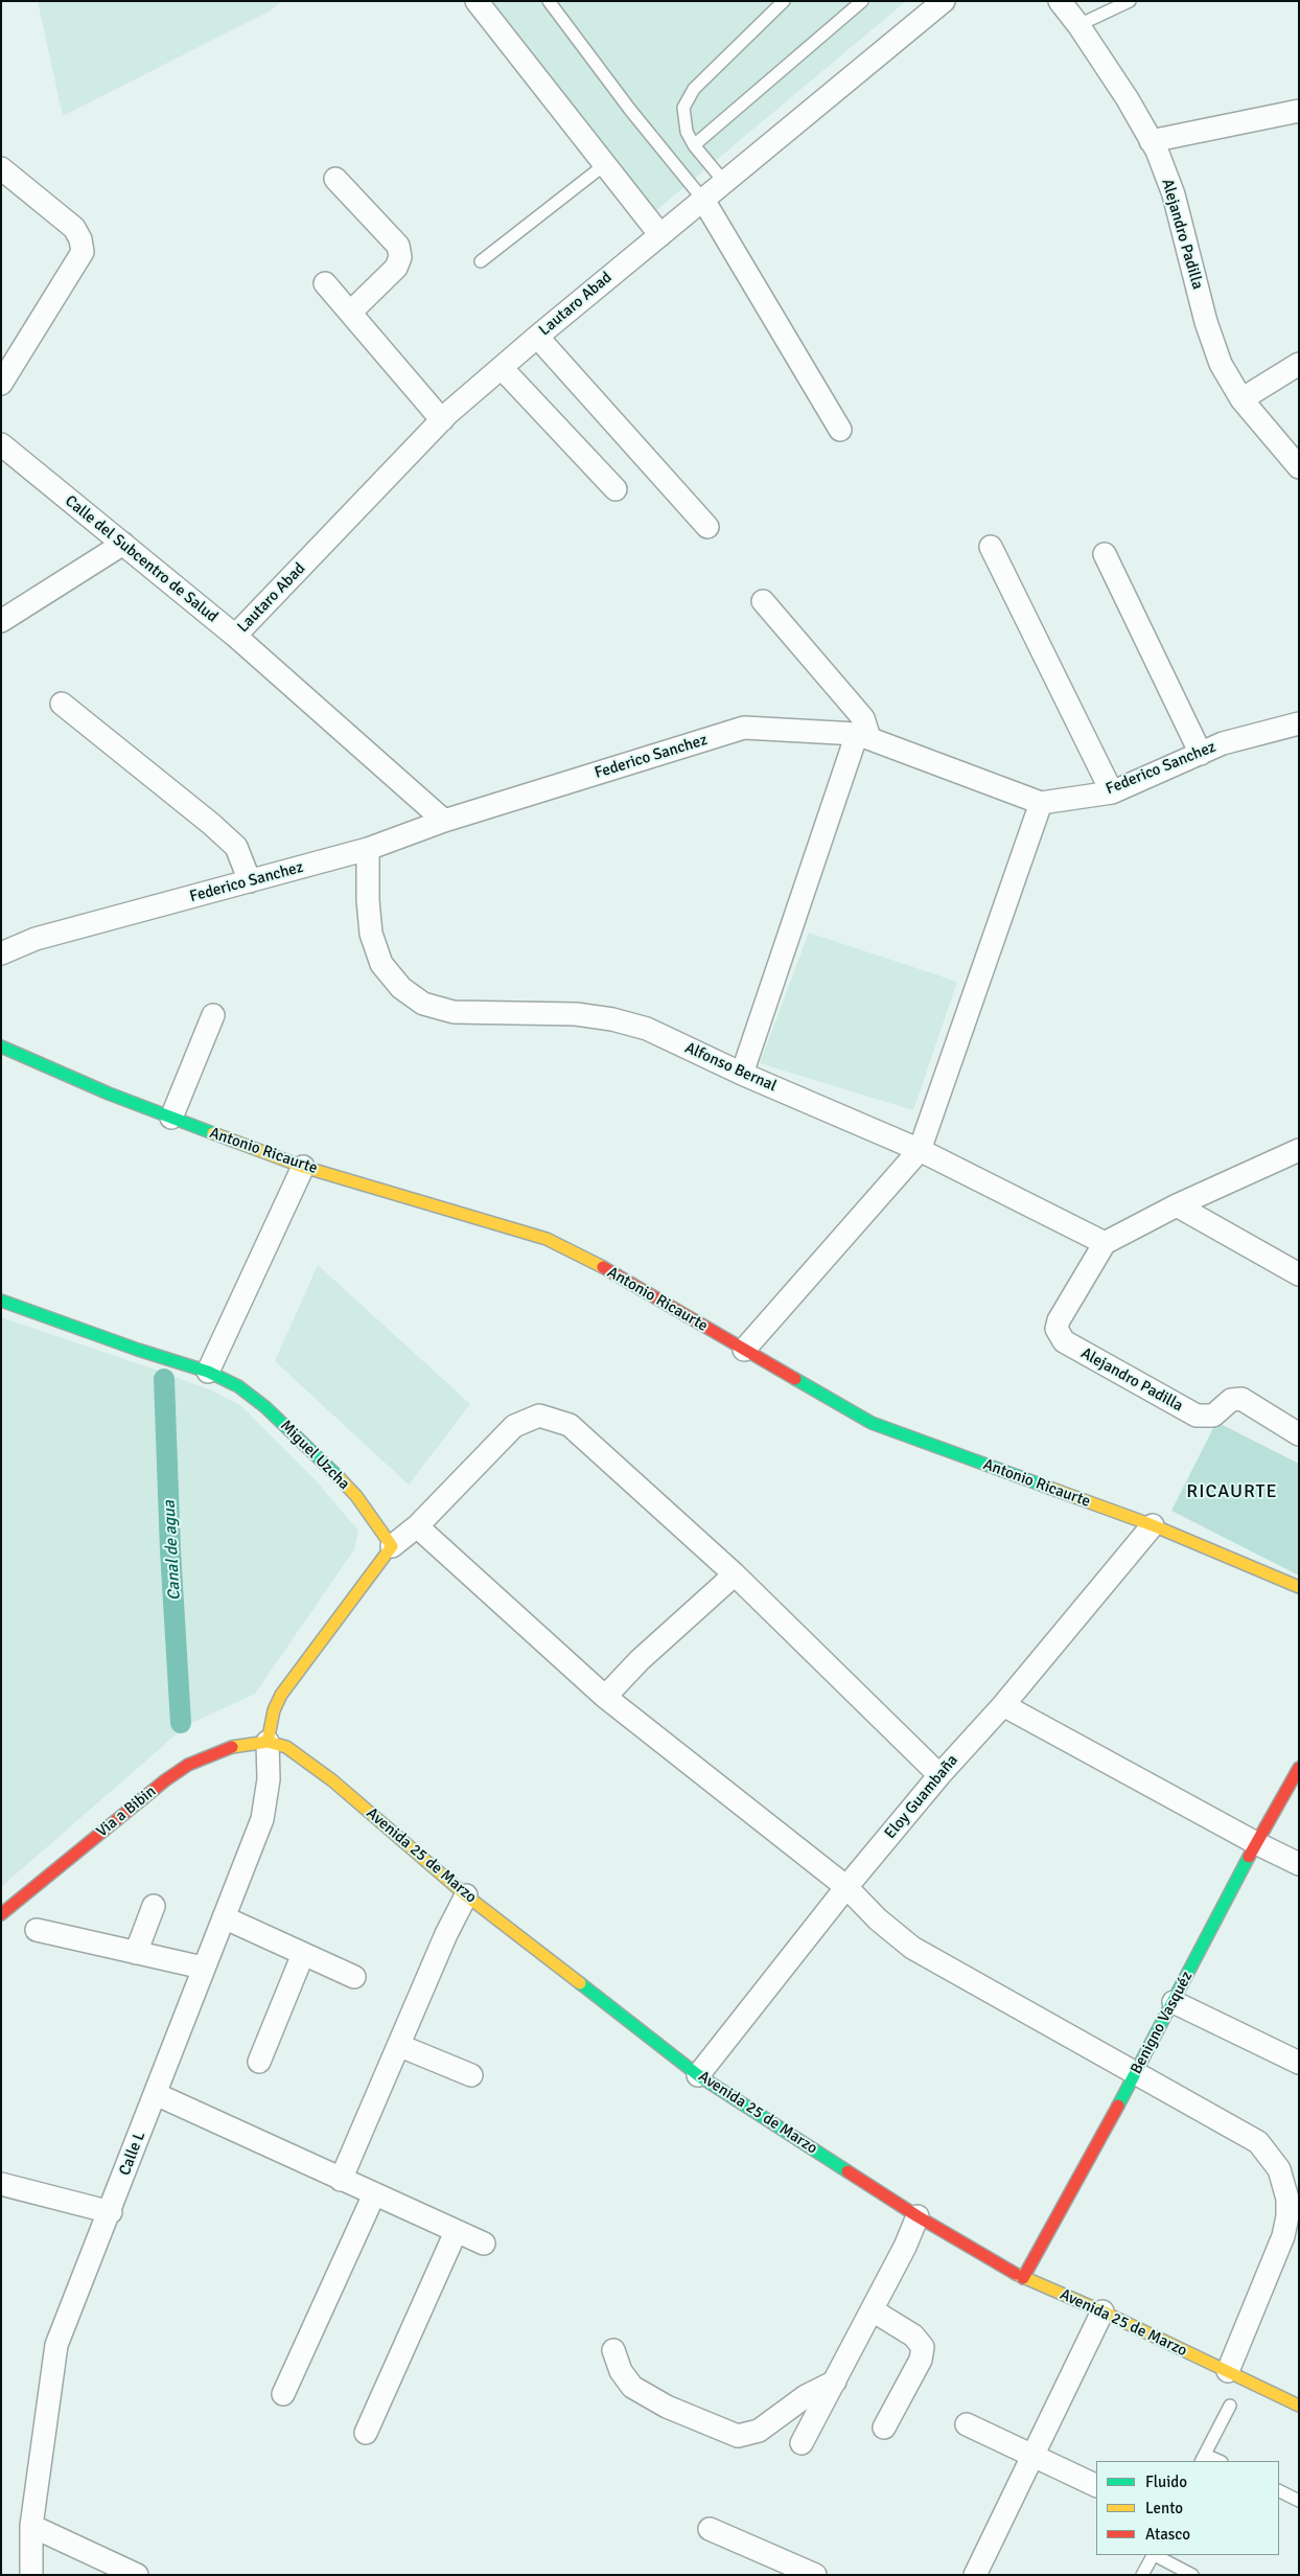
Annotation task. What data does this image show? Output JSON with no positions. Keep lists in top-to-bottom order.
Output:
{
  "streets": {
    "main road": [
      "Antonio Ricaurte",
      "Miguel Uzcha",
      "Via a Bibin",
      "Avenida 25 de Marzo",
      "Benigno Vasquéz"
    ],
    "street": [
      "Alejandro Padilla",
      "Lautaro Abad",
      "Calle del Subcentro de Salud",
      "Federico Sanchez",
      "Alfonso Bernal",
      "Eloy Guambaña",
      "Calle L"
    ]
  },
  "crossings": [
    ["Alejandro Padilla", "Alfonso Bernal"],
    ["Lautaro Abad", "Calle del Subcentro de Salud"],
    ["Calle del Subcentro de Salud", "Federico Sanchez"],
    ["Federico Sanchez", "Alfonso Bernal"],
    ["Antonio Ricaurte", "Eloy Guambaña"],
    ["Eloy Guambaña", "Avenida 25 de Marzo"],
    ["Via a Bibin", "Avenida 25 de Marzo"],
    ["Via a Bibin", "Calle L"],
    ["Avenida 25 de Marzo", "Benigno Vasquéz"],
    ["Avenida 25 de Marzo", "Calle L"]
  ],
  "districts": ["RICAURTE"],
  "water": ["Canal de agua"],
  "legend": ["Fluido", "Lento", "Atasco"]
}
